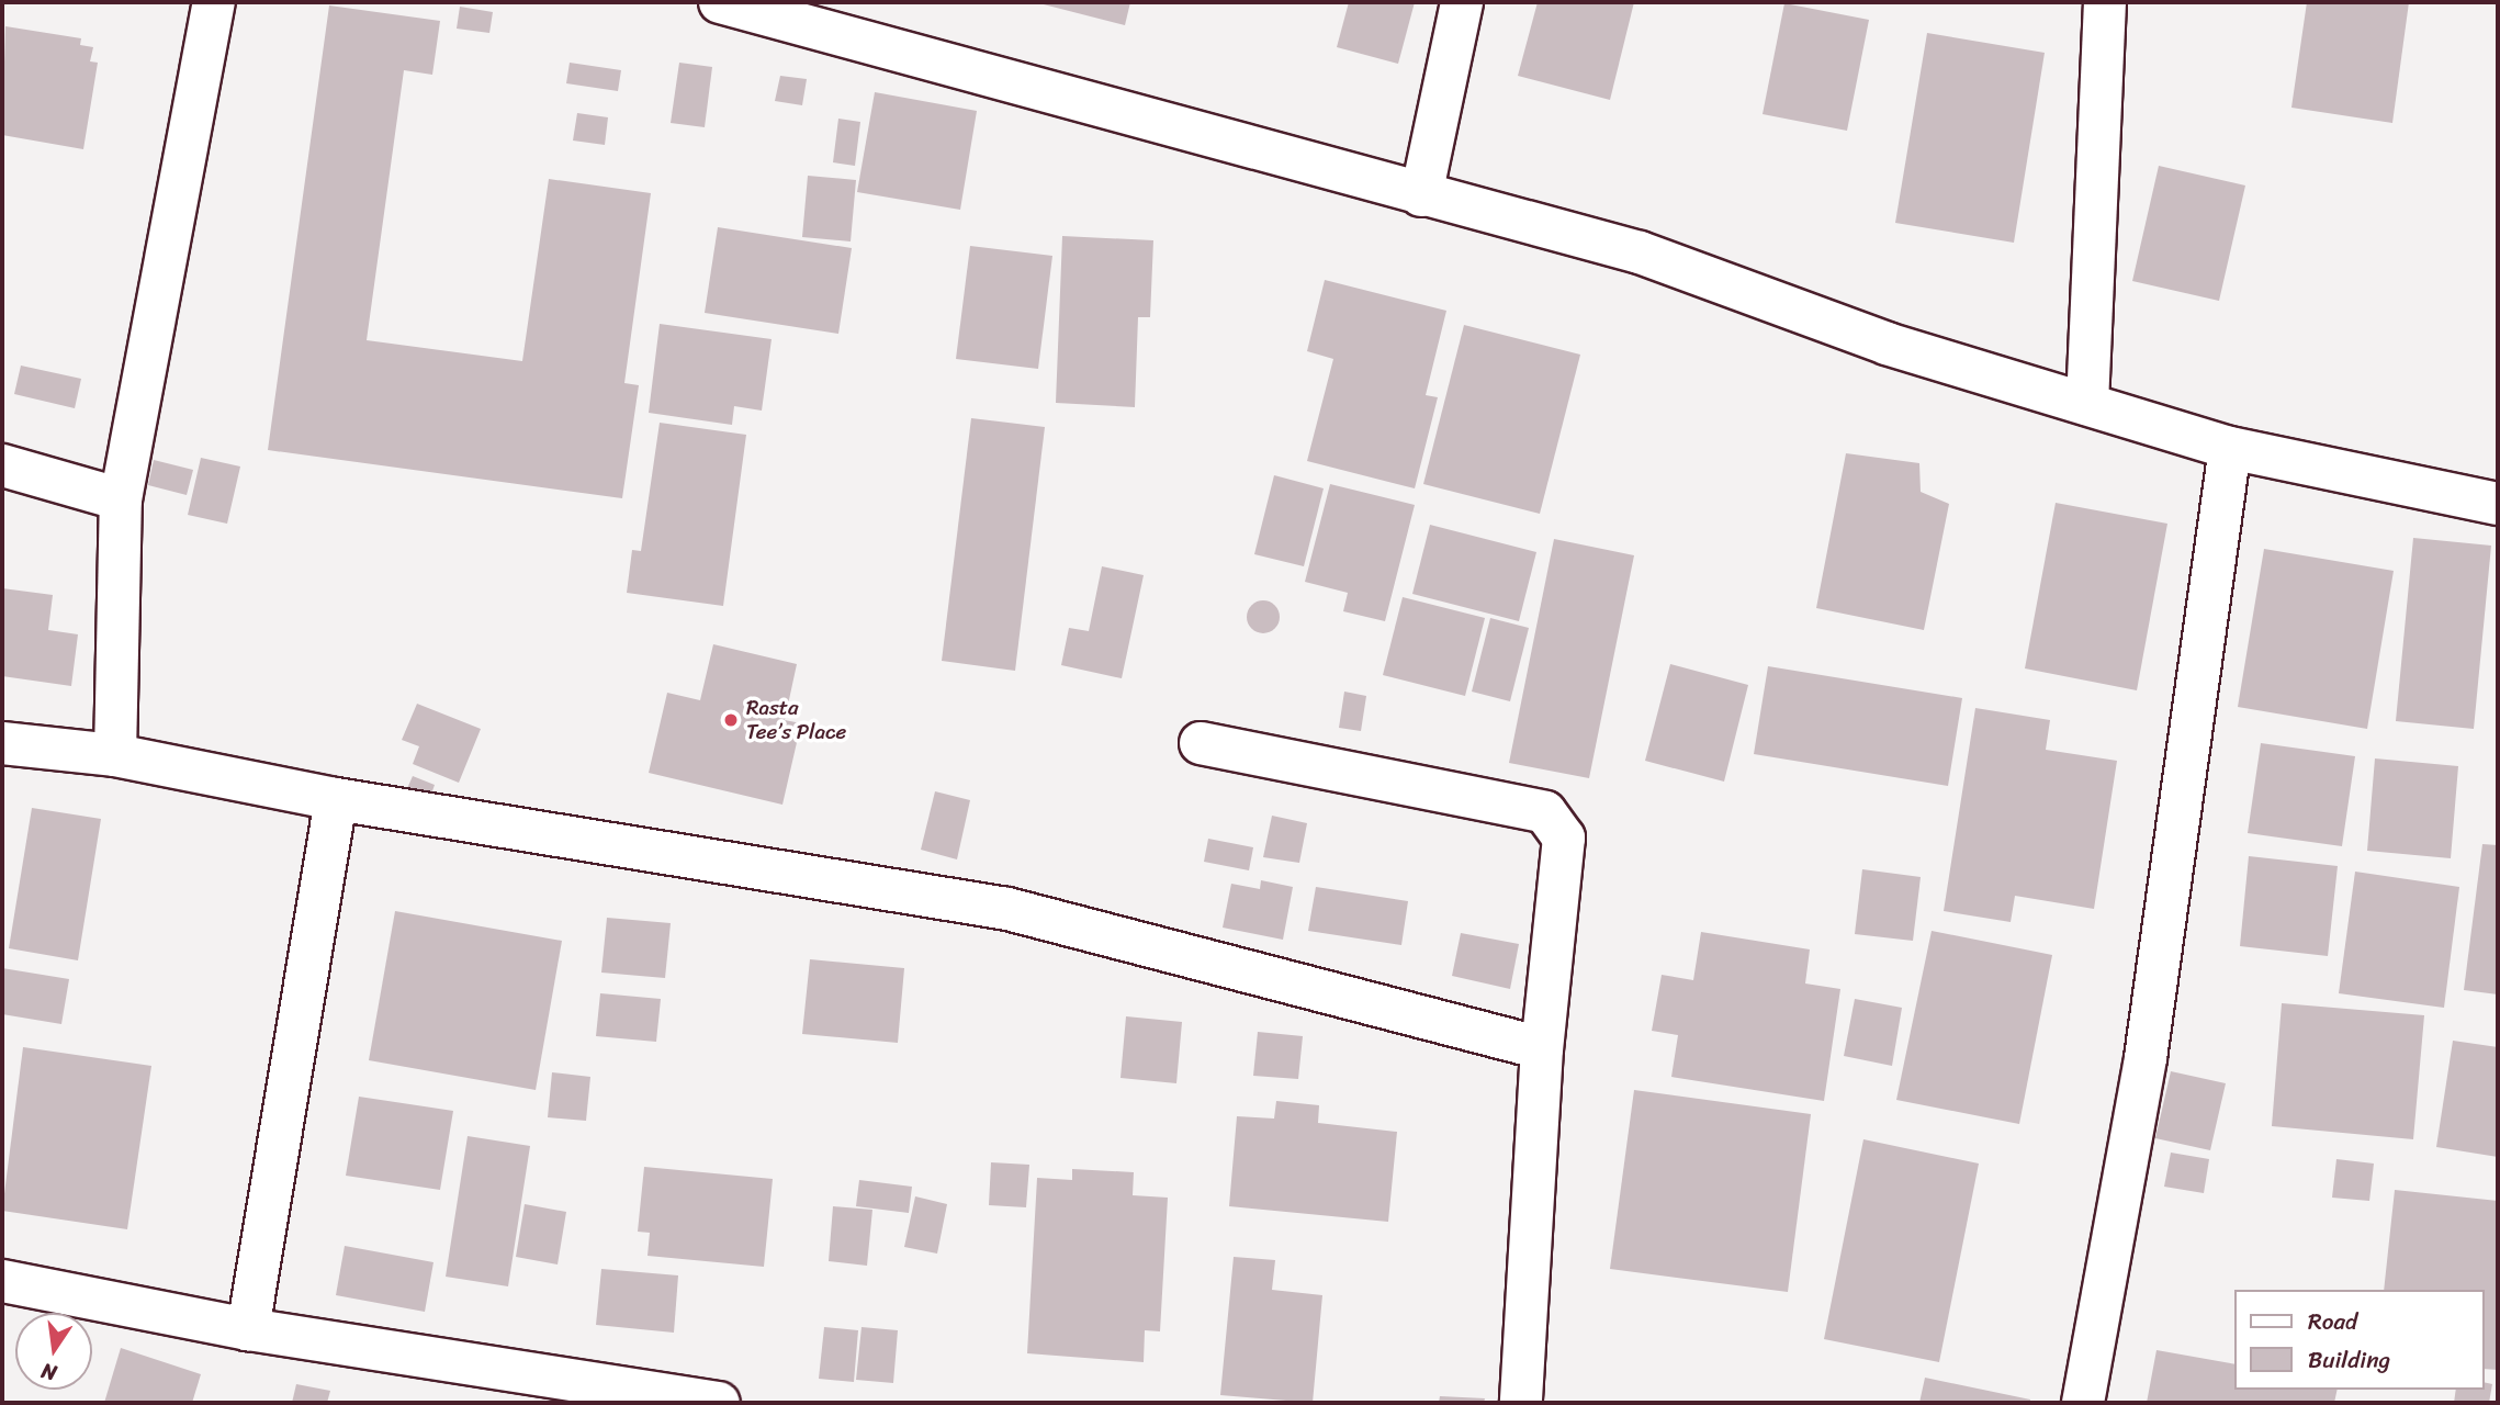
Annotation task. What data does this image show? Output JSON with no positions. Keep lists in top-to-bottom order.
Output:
{
  "places": ["Rasta Tee’s Place"],
  "legend": ["Road", "Building"],
  "north": "bottom"
}
